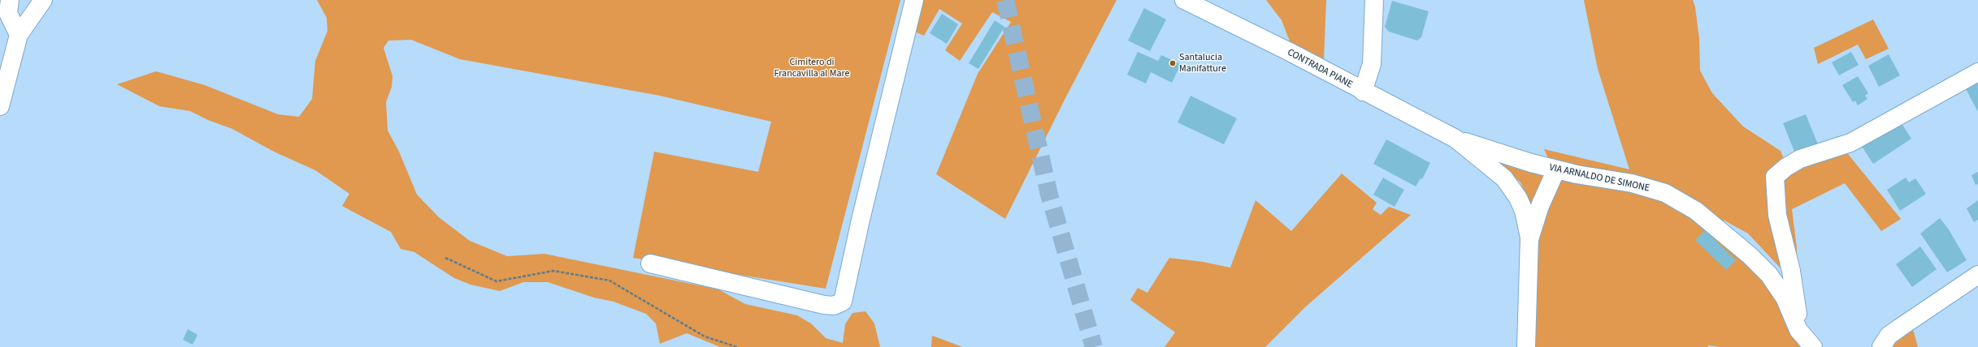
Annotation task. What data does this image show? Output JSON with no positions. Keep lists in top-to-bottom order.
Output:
{
  "streets": {
    "street": ["CONTRADA PIANE", "VIA ARNALDO DE SIMONE"]
  },
  "crossings": [
    ["CONTRADA PIANE", "VIA ARNALDO DE SIMONE"]
  ],
  "parks": ["Cimitero di Francavilla al Mare"],
  "places": ["Santalucia Manifatture"]
}
